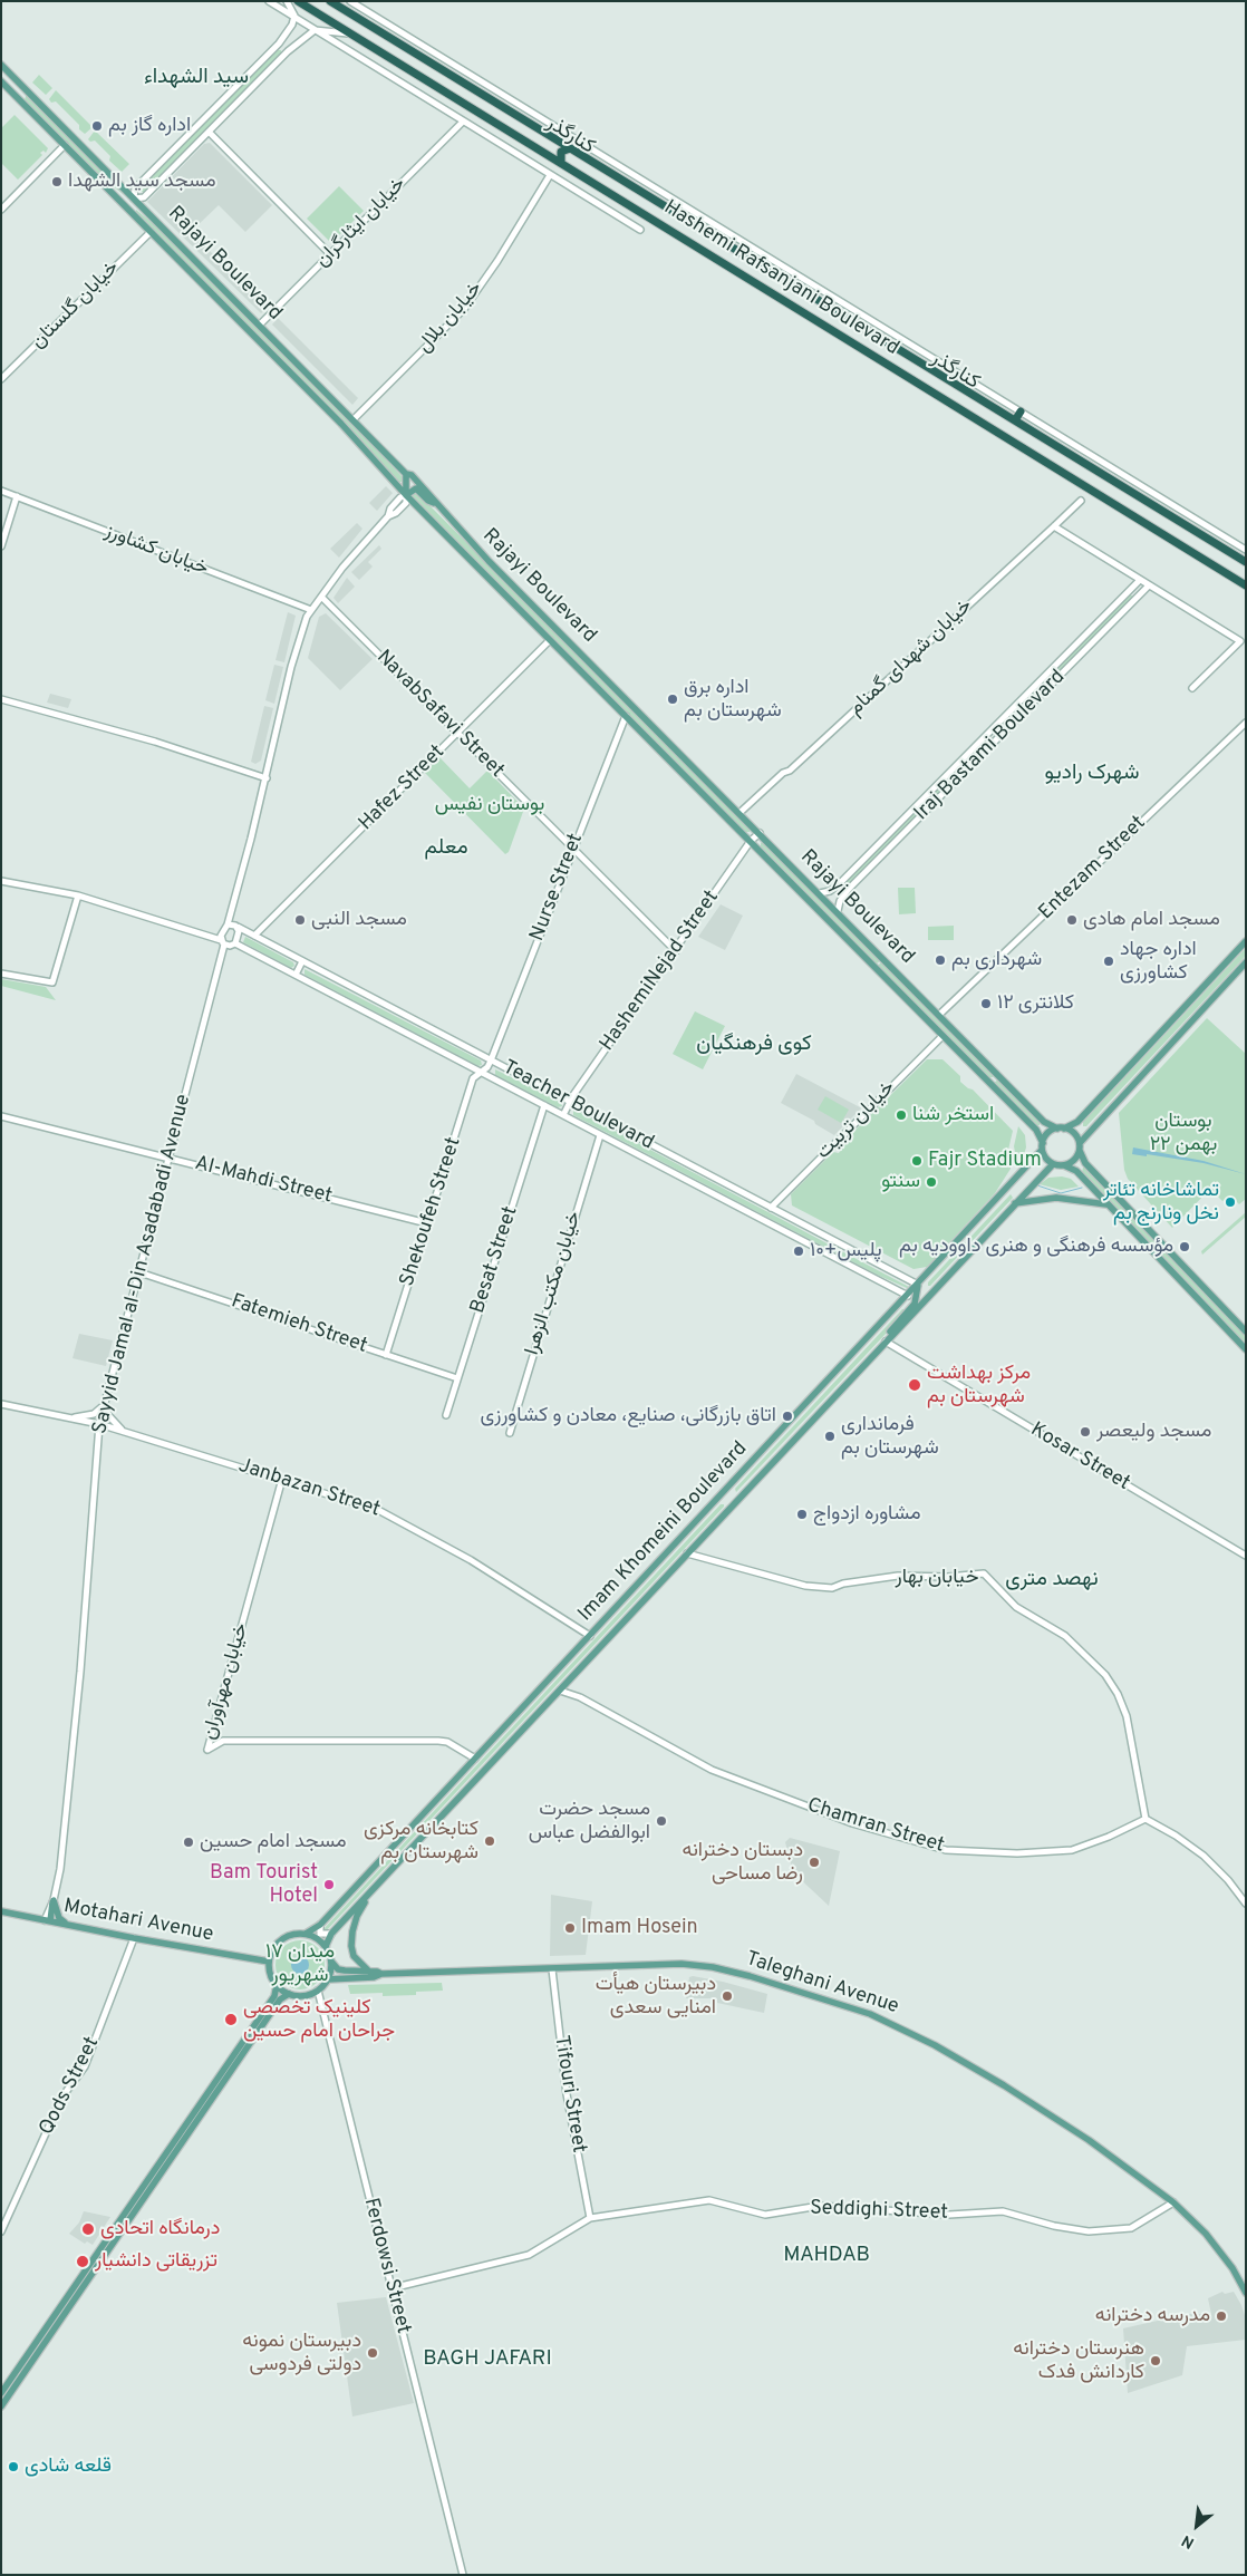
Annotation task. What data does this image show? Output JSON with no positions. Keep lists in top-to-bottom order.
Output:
{
  "streets": {
    "highway": ["Hashemi Rafsanjani Boulevard"],
    "main road": [
      "Rajayi Boulevard",
      "Imam Khomeini Boulevard",
      "Motahari Avenue",
      "Taleghani Avenue"
    ],
    "street": [
      "کنارگذر",
      "خیابان ایثارگران",
      "خیابان گلستان",
      "خیابان بلال",
      "خیابان کشاورز",
      "خیابان شهدای گمنام",
      "NavabSafavi Street",
      "Iraj Bastami Boulevard",
      "Hafez Street",
      "Entezam Street",
      "Nurse Street",
      "HashemiNejad Street",
      "Teacher Boulevard",
      "خیابان تربیت",
      "Al-Mahdi Street",
      "Shekoufeh Street",
      "Besat Street",
      "Sayyid Jamal al-Din Asadabadi Avenue",
      "خیابان مکتب الزهرا",
      "Fatemieh Street",
      "Kosar Street",
      "Janbazan Street",
      "خیابان بهار",
      "خیابان مهرآوران",
      "Chamran Street",
      "Qods Street",
      "Tifouri Street",
      "Seddighi Street",
      "Ferdowsi Street"
    ]
  },
  "crossings": [
    ["خیابان ایثارگران", "Rajayi Boulevard"],
    ["Rajayi Boulevard", "خیابان گلستان"],
    ["Rajayi Boulevard", "خیابان بلال"],
    ["Rajayi Boulevard", "خیابان شهدای گمنام"],
    ["Rajayi Boulevard", "Iraj Bastami Boulevard"],
    ["Rajayi Boulevard", "Hafez Street"],
    ["Rajayi Boulevard", "Entezam Street"],
    ["Rajayi Boulevard", "Nurse Street"],
    ["Rajayi Boulevard", "HashemiNejad Street"],
    ["Rajayi Boulevard", "خیابان تربیت"],
    ["Rajayi Boulevard", "Imam Khomeini Boulevard"],
    ["NavabSafavi Street", "Hafez Street"],
    ["NavabSafavi Street", "Nurse Street"],
    ["NavabSafavi Street", "HashemiNejad Street"],
    ["Hafez Street", "Teacher Boulevard"],
    ["Nurse Street", "Teacher Boulevard"],
    ["Nurse Street", "Shekoufeh Street"],
    ["HashemiNejad Street", "Teacher Boulevard"],
    ["Teacher Boulevard", "خیابان تربیت"],
    ["Teacher Boulevard", "Shekoufeh Street"],
    ["Teacher Boulevard", "Besat Street"],
    ["Teacher Boulevard", "Sayyid Jamal al-Din Asadabadi Avenue"],
    ["Teacher Boulevard", "خیابان مکتب الزهرا"],
    ["Teacher Boulevard", "Imam Khomeini Boulevard"],
    ["Al-Mahdi Street", "Shekoufeh Street"],
    ["Al-Mahdi Street", "Sayyid Jamal al-Din Asadabadi Avenue"],
    ["Shekoufeh Street", "Fatemieh Street"],
    ["Besat Street", "Fatemieh Street"],
    ["Sayyid Jamal al-Din Asadabadi Avenue", "Fatemieh Street"],
    ["Sayyid Jamal al-Din Asadabadi Avenue", "Janbazan Street"],
    ["Kosar Street", "Imam Khomeini Boulevard"],
    ["Janbazan Street", "Imam Khomeini Boulevard"],
    ["Janbazan Street", "خیابان مهرآوران"],
    ["Imam Khomeini Boulevard", "خیابان بهار"],
    ["Imam Khomeini Boulevard", "خیابان مهرآوران"],
    ["Imam Khomeini Boulevard", "Chamran Street"],
    ["Imam Khomeini Boulevard", "Motahari Avenue"],
    ["Imam Khomeini Boulevard", "Taleghani Avenue"],
    ["Imam Khomeini Boulevard", "Ferdowsi Street"],
    ["خیابان بهار", "Chamran Street"],
    ["Motahari Avenue", "Taleghani Avenue"],
    ["Motahari Avenue", "Qods Street"],
    ["Motahari Avenue", "Ferdowsi Street"],
    ["Taleghani Avenue", "Tifouri Street"],
    ["Taleghani Avenue", "Seddighi Street"],
    ["Taleghani Avenue", "Ferdowsi Street"],
    ["Tifouri Street", "Seddighi Street"],
    ["Seddighi Street", "Ferdowsi Street"]
  ],
  "districts": [
    "سید الشهداء",
    "شهرک رادیو",
    "معلم",
    "کوی فرهنگیان",
    "نهصد متری",
    "MAHDAB",
    "BAGH JAFARI"
  ],
  "parks": ["بوستان نفیس", "بوستان ۲۲ بهمن", "میدان ۱۷ شهریور"],
  "places": [
    "اداره گاز بم",
    "مسجد سید الشهدا",
    "اداره برق شهرستان بم",
    "مسجد النبی",
    "مسجد امام هادی",
    "شهرداری بم",
    "اداره جهاد کشاورزی",
    "کلانتری ۱۲",
    "استخر شنا",
    "Fajr Stadium",
    "سنتو",
    "تماشاخانه تئاتر نخل ونارنج بم",
    "مؤسسه فرهنگی و هنری داوودیه بم",
    "پلیس+۱۰",
    "مرکز بهداشت شهرستان بم",
    "اتاق بازرگانی، صنایع، معادن و کشاورزی",
    "مسجد ولیعصر",
    "فرمانداری شهرستان بم",
    "مشاوره ازدواج",
    "مسجد حضرت ابوالفضل عباس",
    "کتابخانه مرکزی شهرستان بم",
    "مسجد امام حسین",
    "دبستان دخترانه رضا مساحی",
    "Bam Tourist Hotel",
    "Imam Hosein",
    "دبیرستان هیأت امنایی سعدی",
    "کلینیک تخصصی جراحان امام حسین",
    "درمانگاه اتحادی",
    "تزریقاتی دانشیار",
    "مدرسه دخترانه",
    "دبیرستان نمونه دولتی فردوسی",
    "هنرستان دخترانه کاردانش فدک",
    "قلعه شادی"
  ],
  "north": "bottom left"
}
